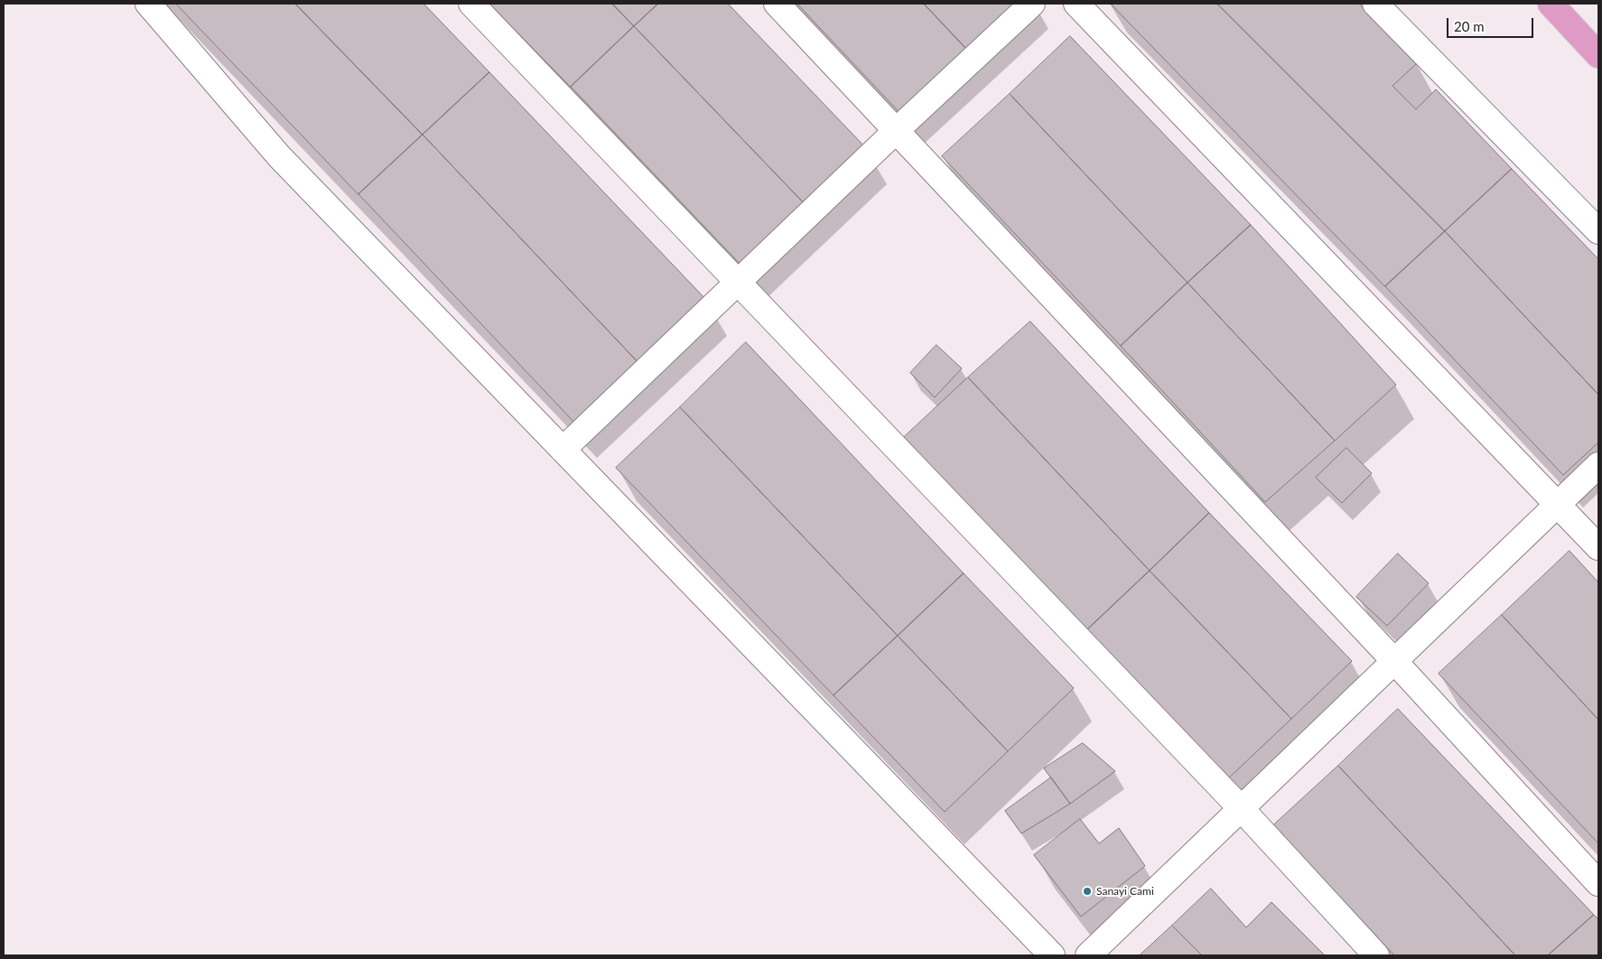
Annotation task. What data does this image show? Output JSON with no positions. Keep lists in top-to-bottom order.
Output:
{
  "places": ["Sanayi Cami"],
  "scale_bar": "20 m"
}
